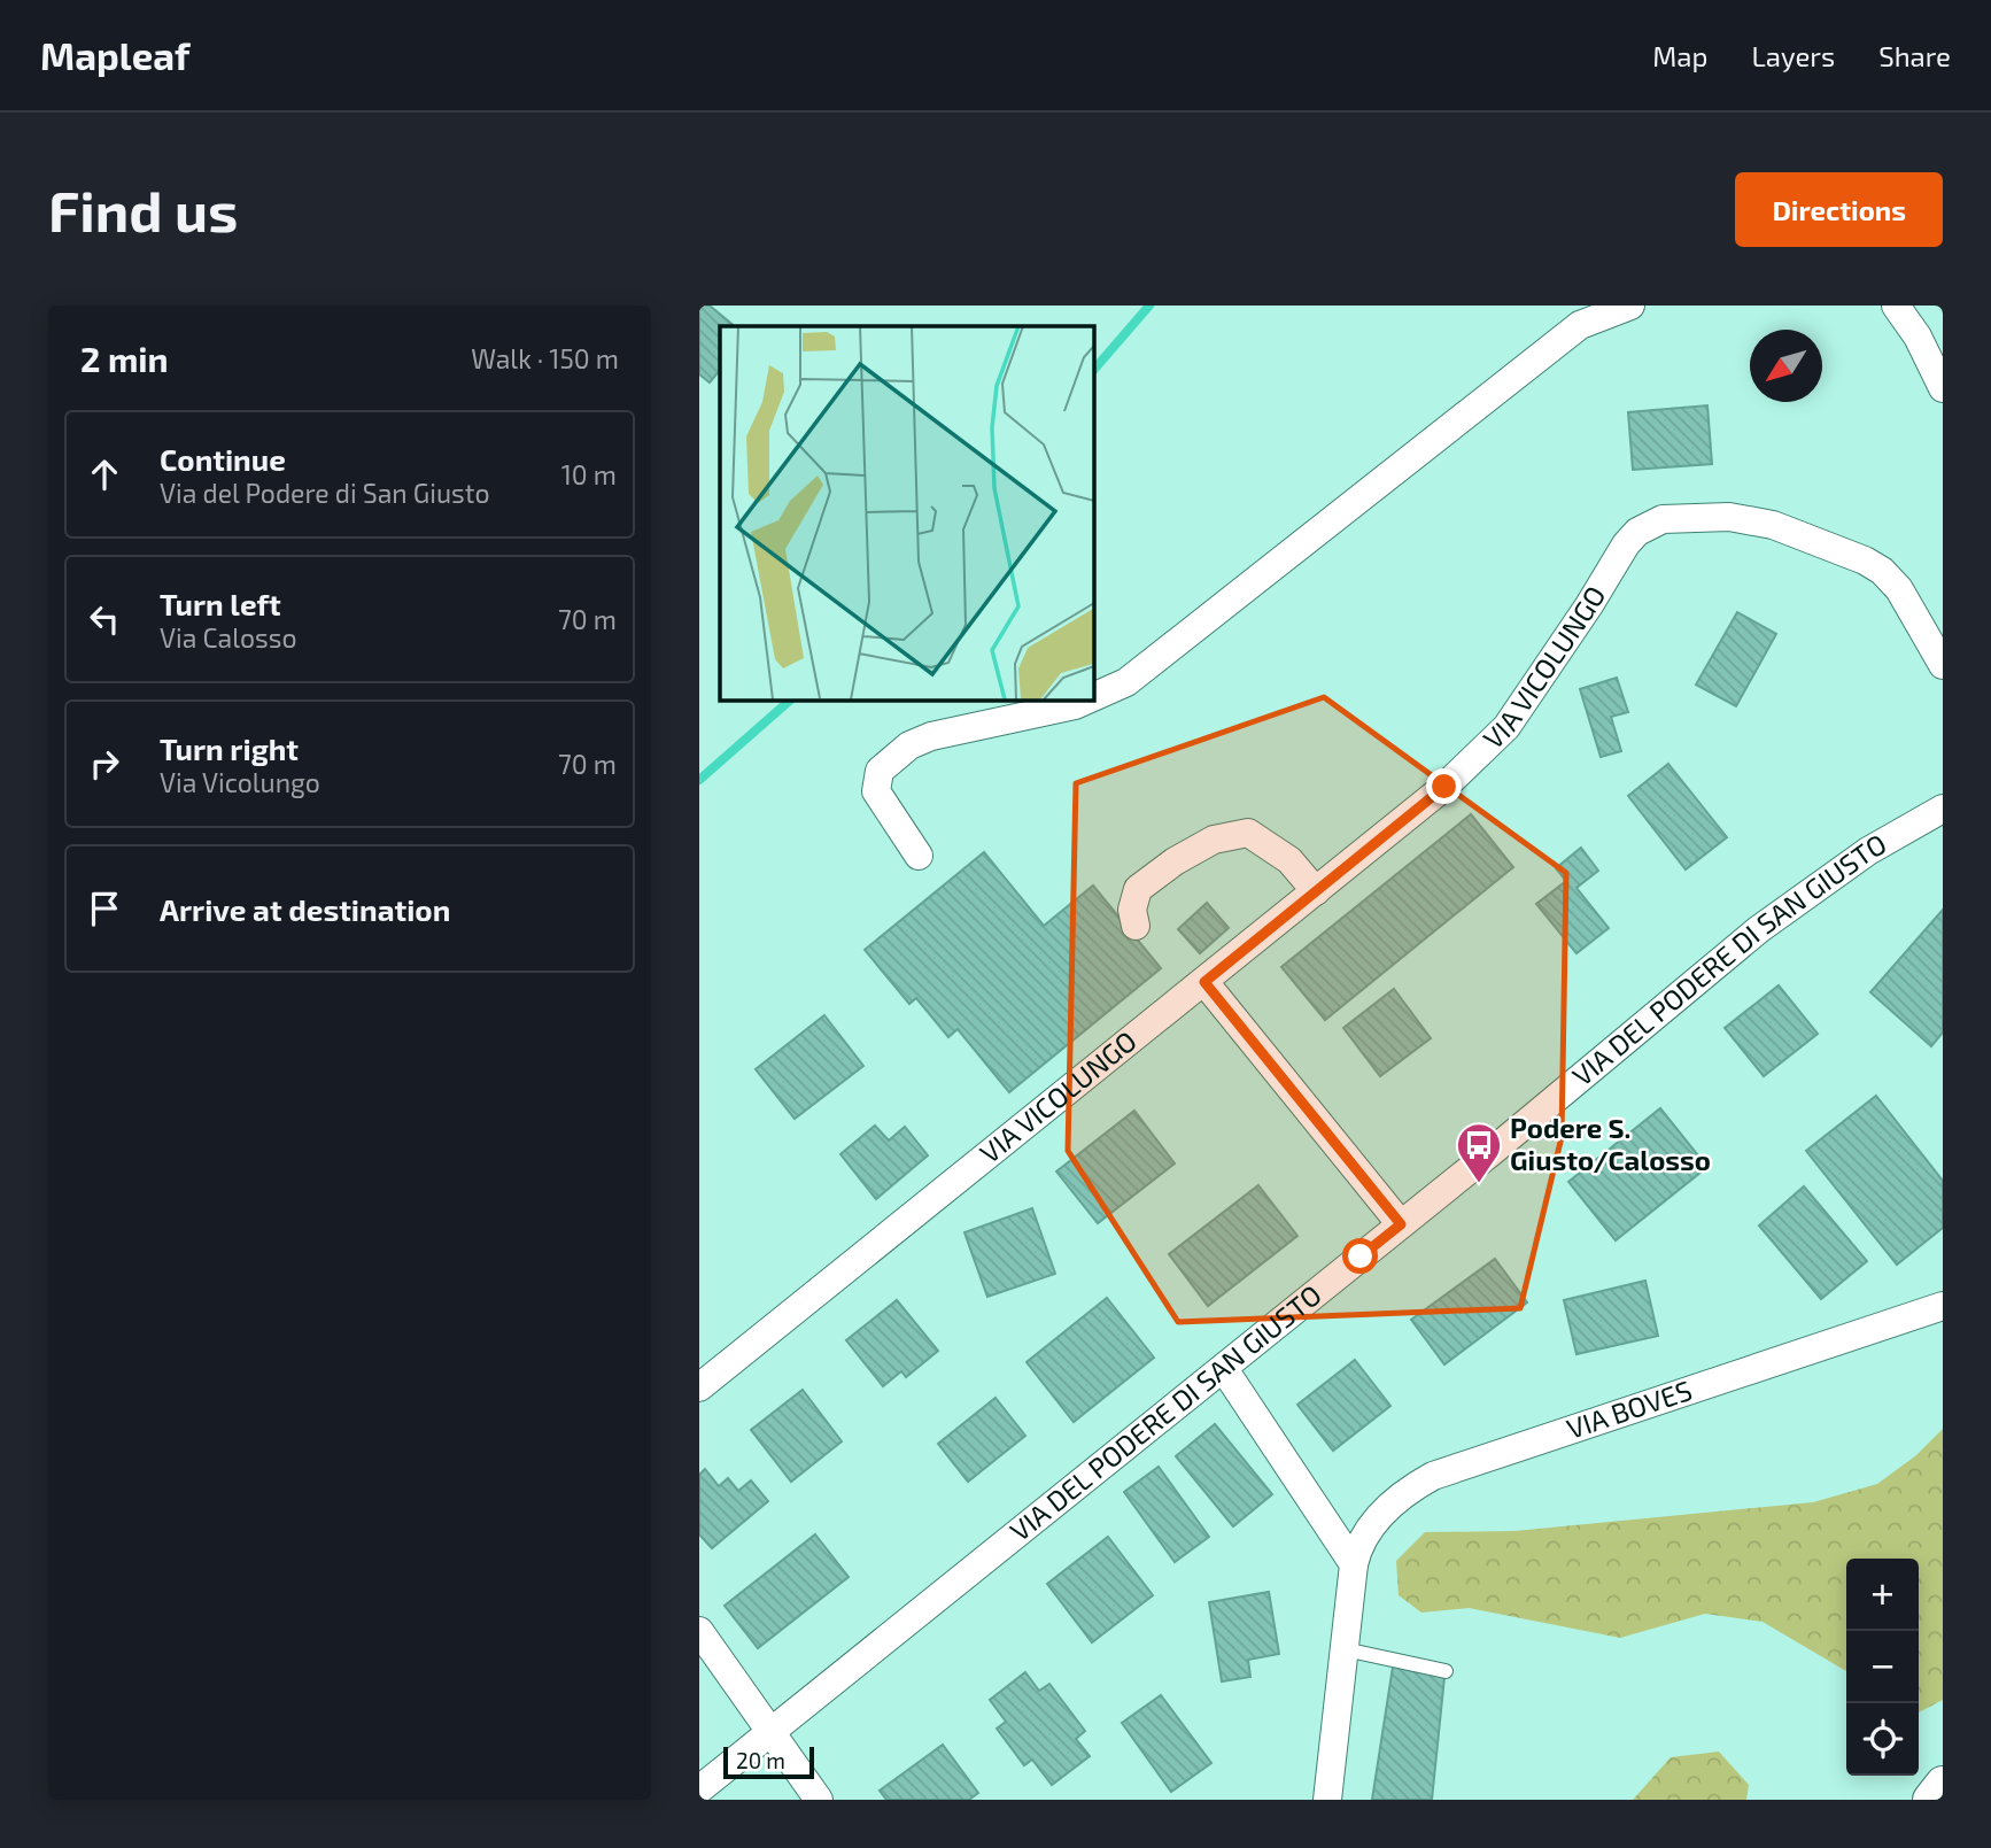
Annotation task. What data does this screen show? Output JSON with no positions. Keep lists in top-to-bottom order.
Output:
{
  "streets": {
    "street": ["VIA VICOLUNGO", "VIA DEL PODERE DI SAN GIUSTO", "VIA BOVES"]
  },
  "places": {
    "bus stop": ["Podere S. Giusto/Calosso"]
  },
  "scale_bar": "20 m",
  "north": "bottom left",
  "page": {
    "header": "Mapleaf",
    "nav": ["Map", "Layers", "Share"],
    "buttons": "Directions",
    "title": "Find us",
    "heading": ["2 min", "Walk · 150 m"],
    "list": [
      ["Continue", "Via del Podere di San Giusto", "10 m"],
      ["Turn left", "Via Calosso", "70 m"],
      ["Turn right", "Via Vicolungo", "70 m"],
      "Arrive at destination"
    ],
    "map_buttons": ["+", "−"],
    "scale": "20 m"
  }
}
